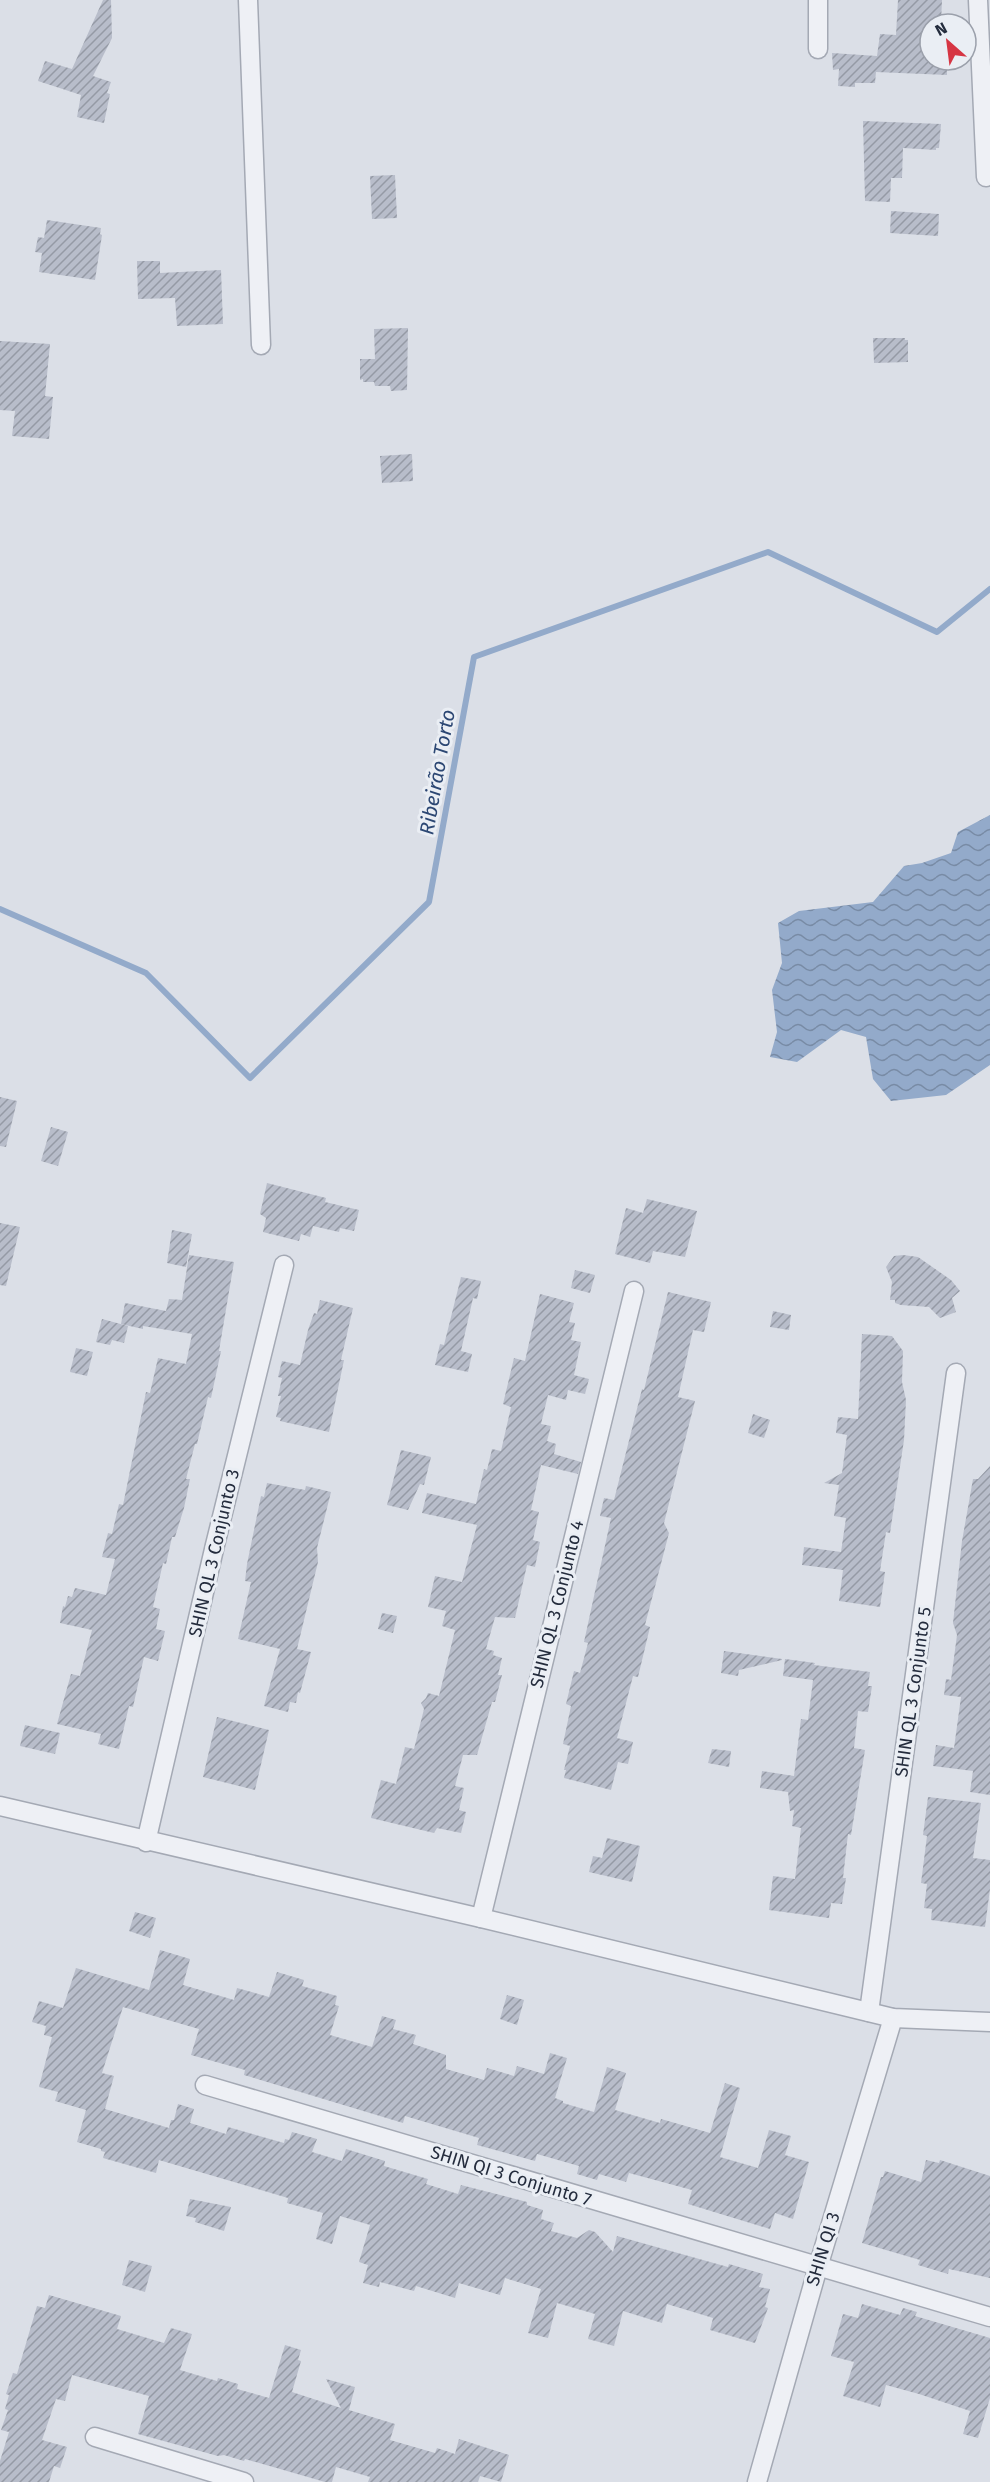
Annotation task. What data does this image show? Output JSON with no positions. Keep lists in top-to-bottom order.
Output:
{
  "streets": {
    "street": [
      "SHIN QL 3 Conjunto 3",
      "SHIN QL 3 Conjunto 4",
      "SHIN QL 3 Conjunto 5",
      "SHIN QI 3 Conjunto 7",
      "SHIN QI 3"
    ]
  },
  "crossings": [
    ["SHIN QI 3 Conjunto 7", "SHIN QI 3"]
  ],
  "water": ["Ribeirão Torto"],
  "north": "top left"
}
